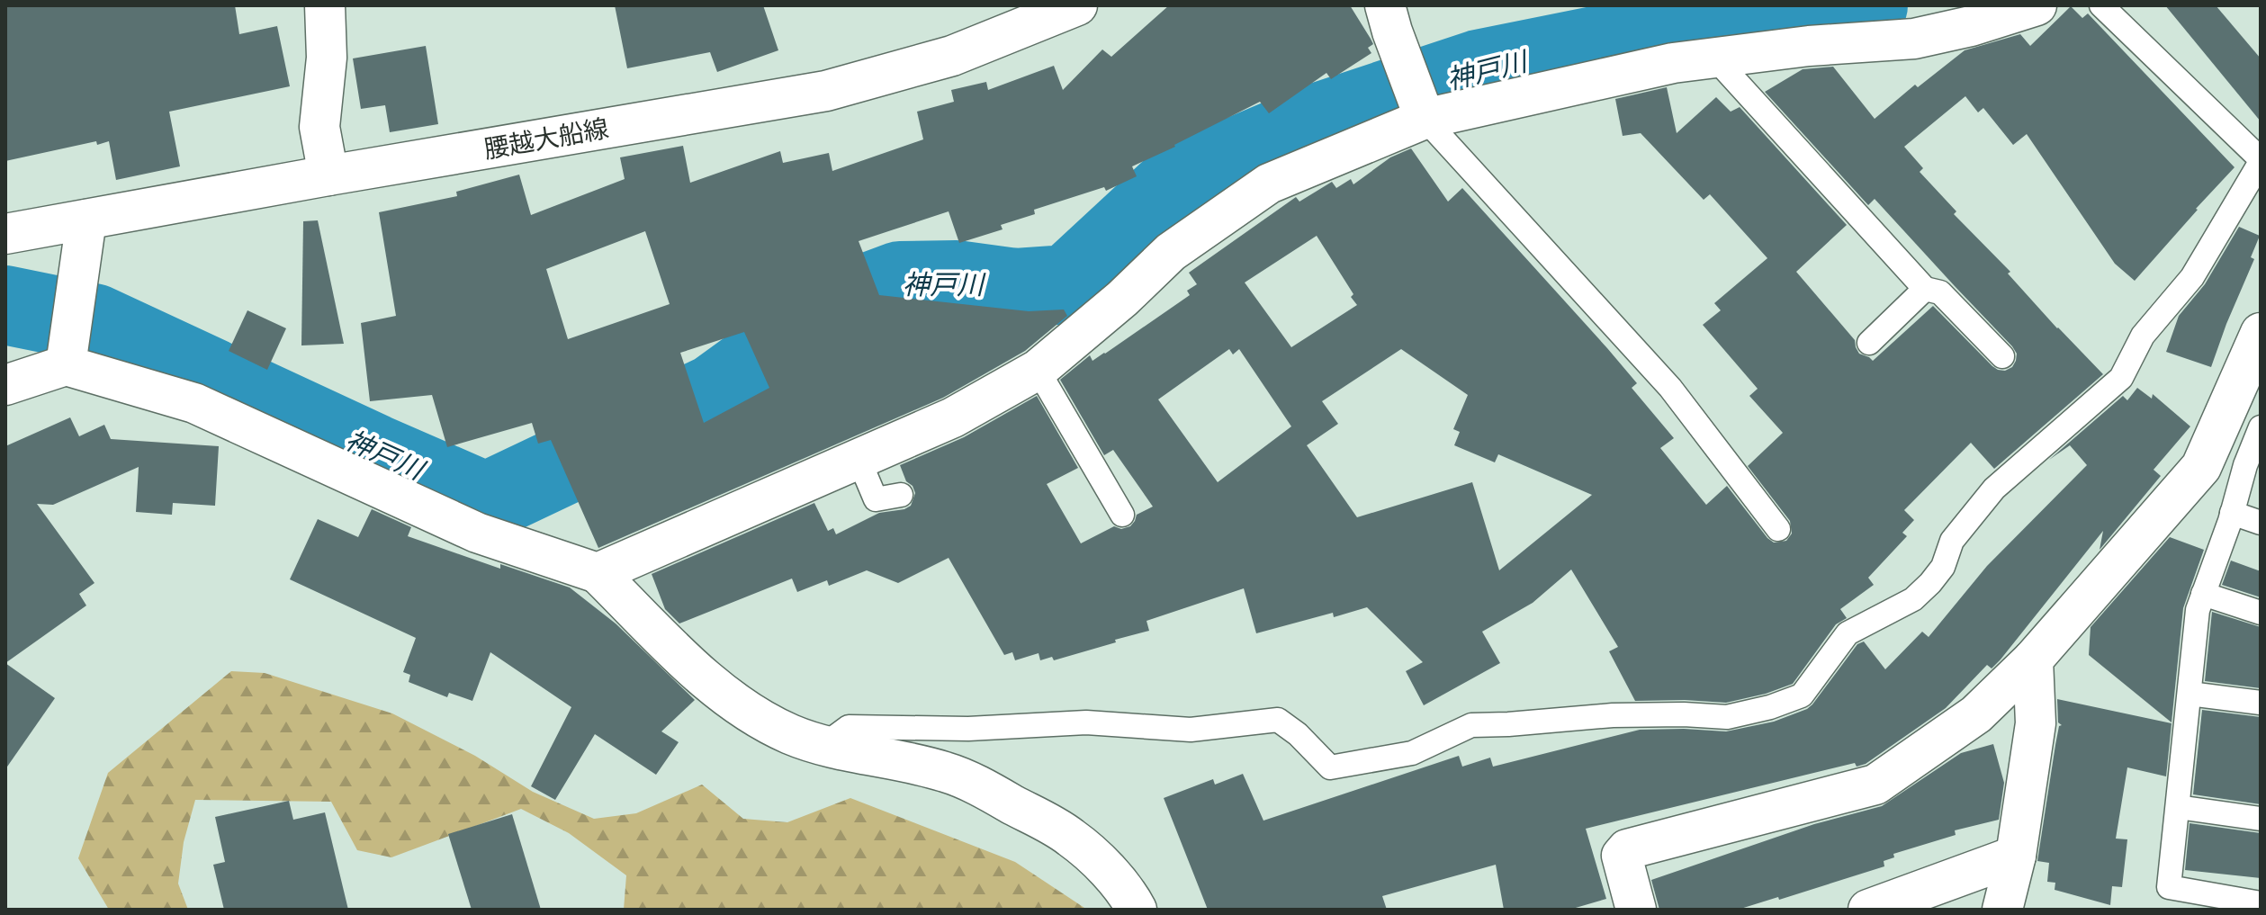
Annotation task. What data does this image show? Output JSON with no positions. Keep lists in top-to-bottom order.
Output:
{
  "streets": {
    "street": ["腰越大船線"]
  },
  "water": ["神戸川"]
}
